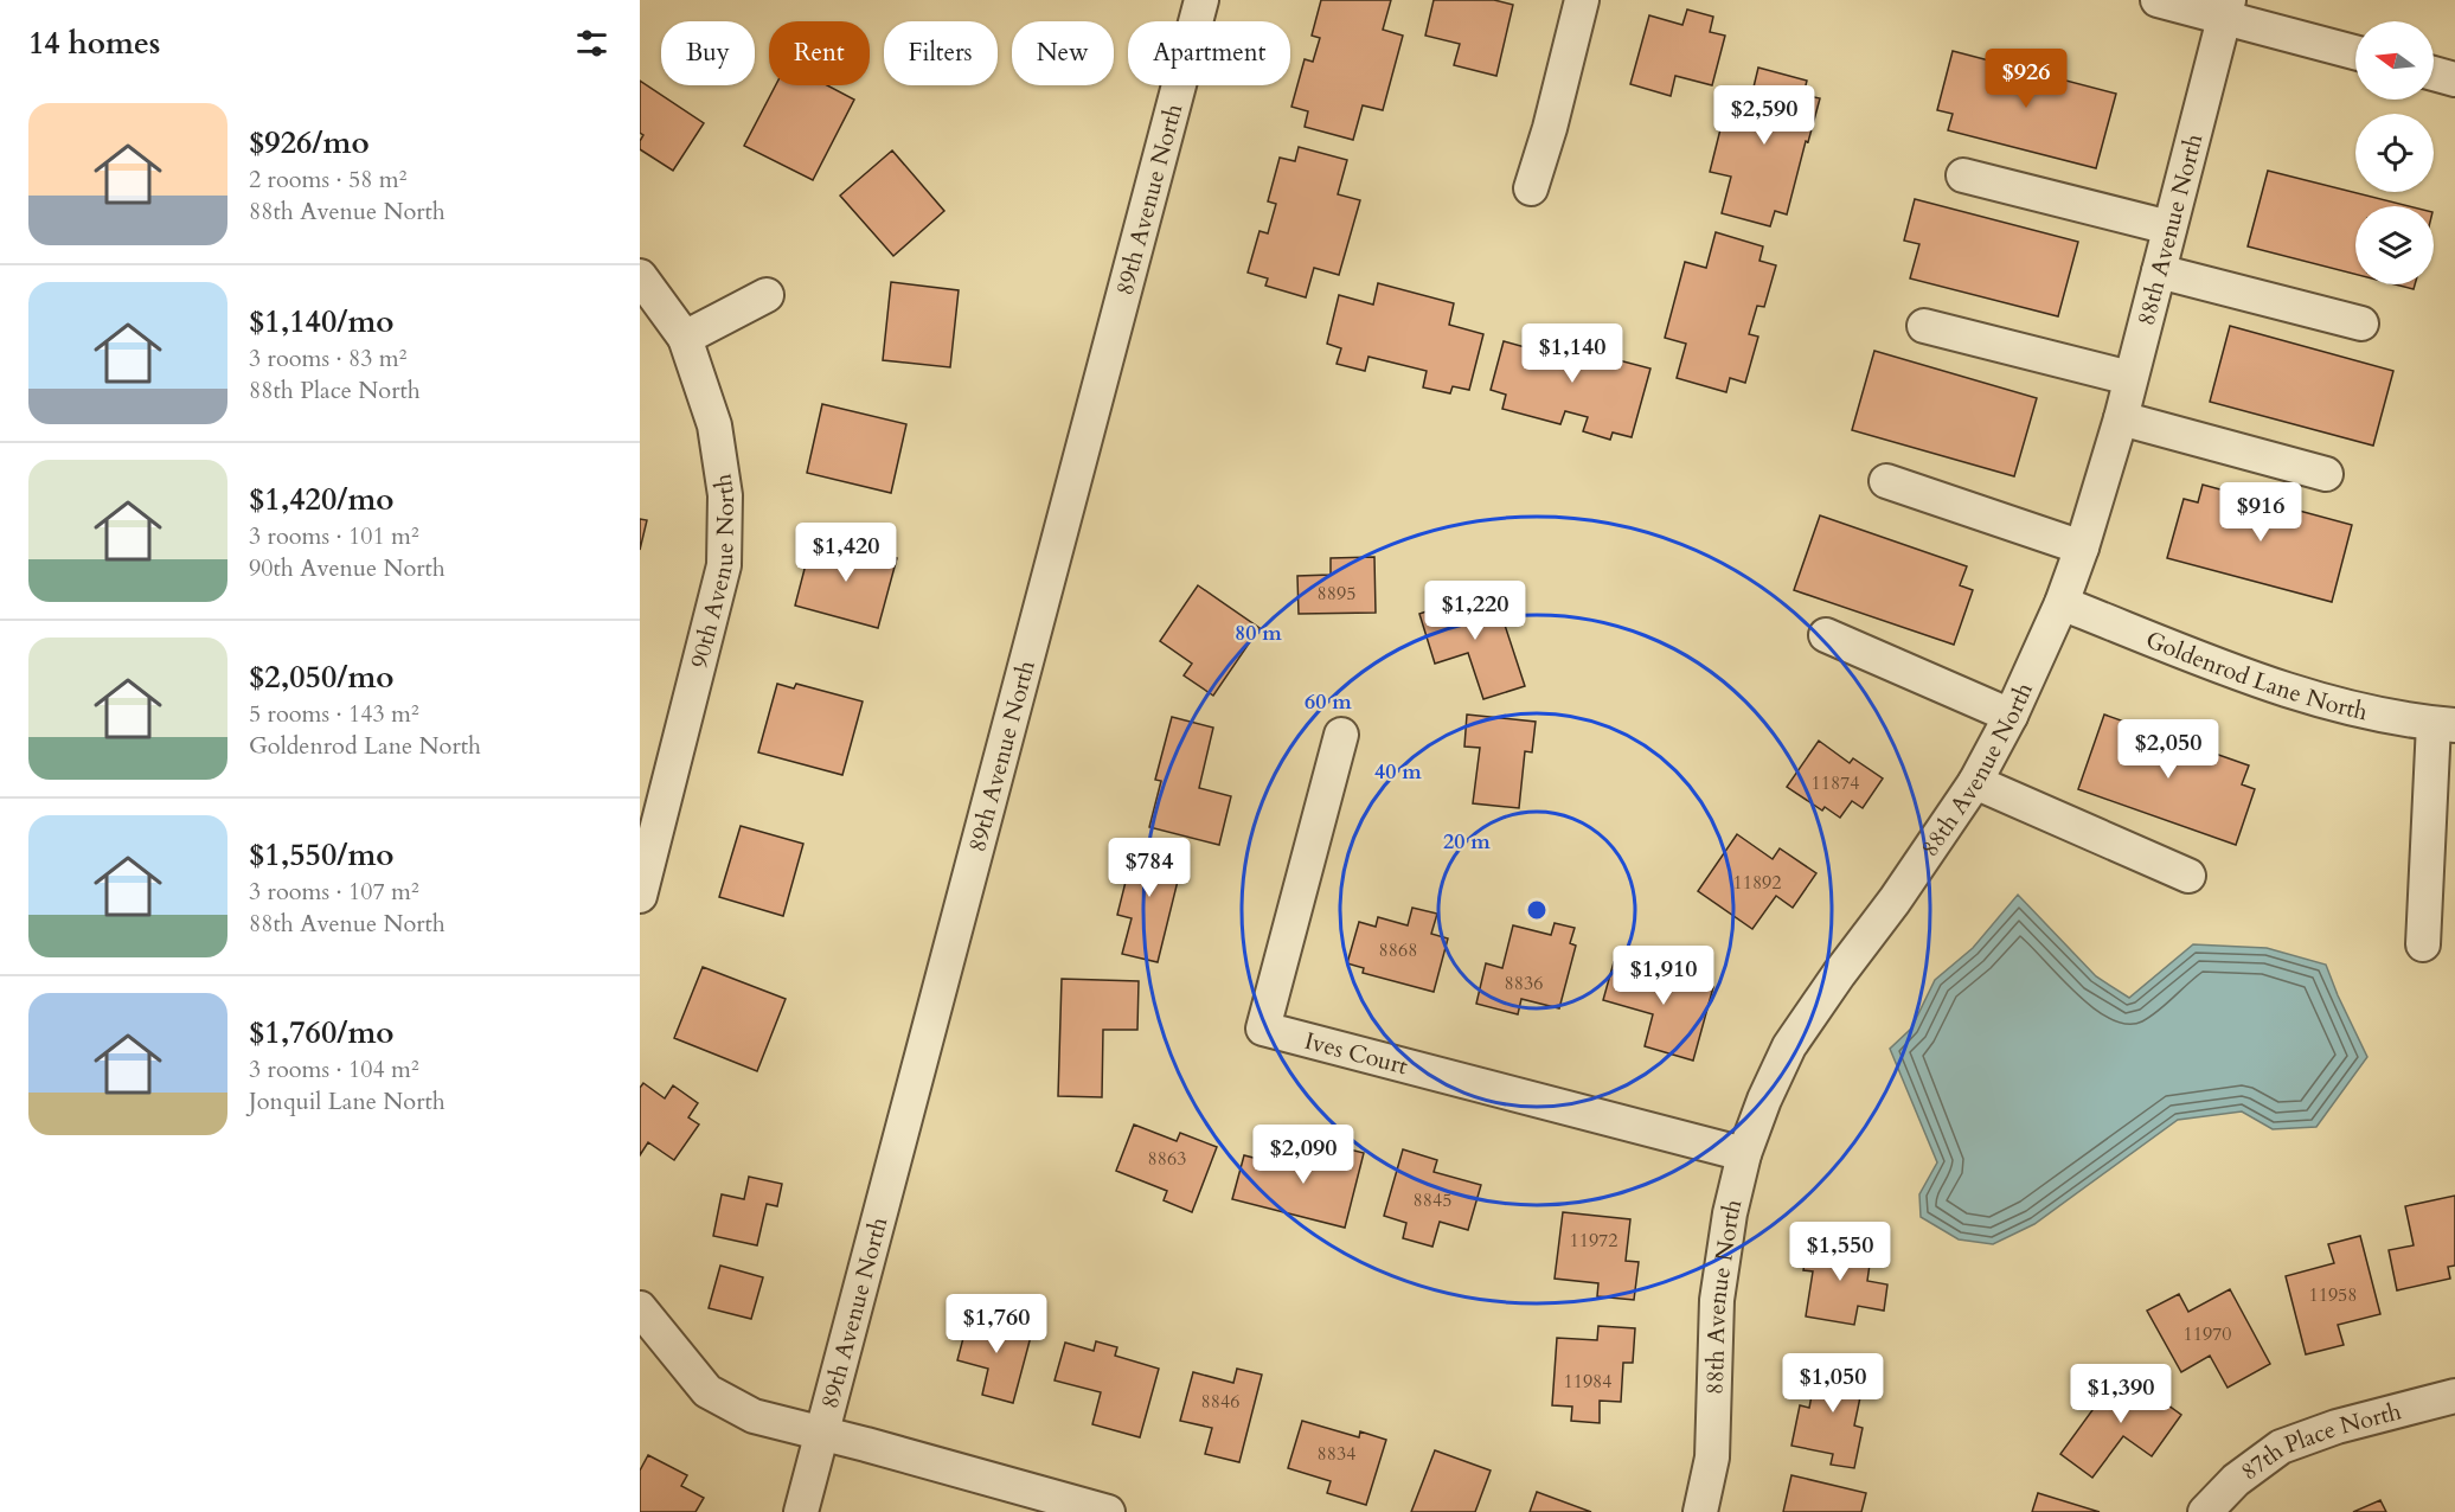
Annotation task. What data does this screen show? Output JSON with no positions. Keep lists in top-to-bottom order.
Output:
{
  "streets": {
    "street": [
      "89th Avenue North",
      "88th Avenue North",
      "90th Avenue North",
      "Goldenrod Lane North",
      "Ives Court",
      "87th Place North"
    ]
  },
  "crossings": [
    ["88th Avenue North", "Goldenrod Lane North"],
    ["88th Avenue North", "Ives Court"]
  ],
  "house_numbers": [
    "8895",
    "11874",
    "11892",
    "8868",
    "8836",
    "8863",
    "8845",
    "11972",
    "11958",
    "11970",
    "11984",
    "8846",
    "8834"
  ],
  "north": "left",
  "page": {
    "heading": "14 homes",
    "chip": [
      "Buy",
      "Rent",
      "Filters",
      "New",
      "Apartment"
    ],
    "price": [
      "$926",
      "$2,590",
      "$1,140",
      "$916",
      "$1,420",
      "$1,220",
      "$2,050",
      "$784",
      "$1,910",
      "$2,090",
      "$1,550",
      "$1,760",
      "$1,050",
      "$1,390"
    ],
    "list": [
      {
        "name": "$926/mo",
        "note": "2 rooms · 58 m² · 88th Avenue North"
      },
      {
        "name": "$1,140/mo",
        "note": "3 rooms · 83 m² · 88th Place North"
      },
      {
        "name": "$1,420/mo",
        "note": "3 rooms · 101 m² · 90th Avenue North"
      },
      {
        "name": "$2,050/mo",
        "note": "5 rooms · 143 m² · Goldenrod Lane North"
      },
      {
        "name": "$1,550/mo",
        "note": "3 rooms · 107 m² · 88th Avenue North"
      },
      {
        "name": "$1,760/mo",
        "note": "3 rooms · 104 m² · Jonquil Lane North"
      }
    ]
  },
  "rings": [
    "80 m",
    "60 m",
    "40 m",
    "20 m"
  ]
}
